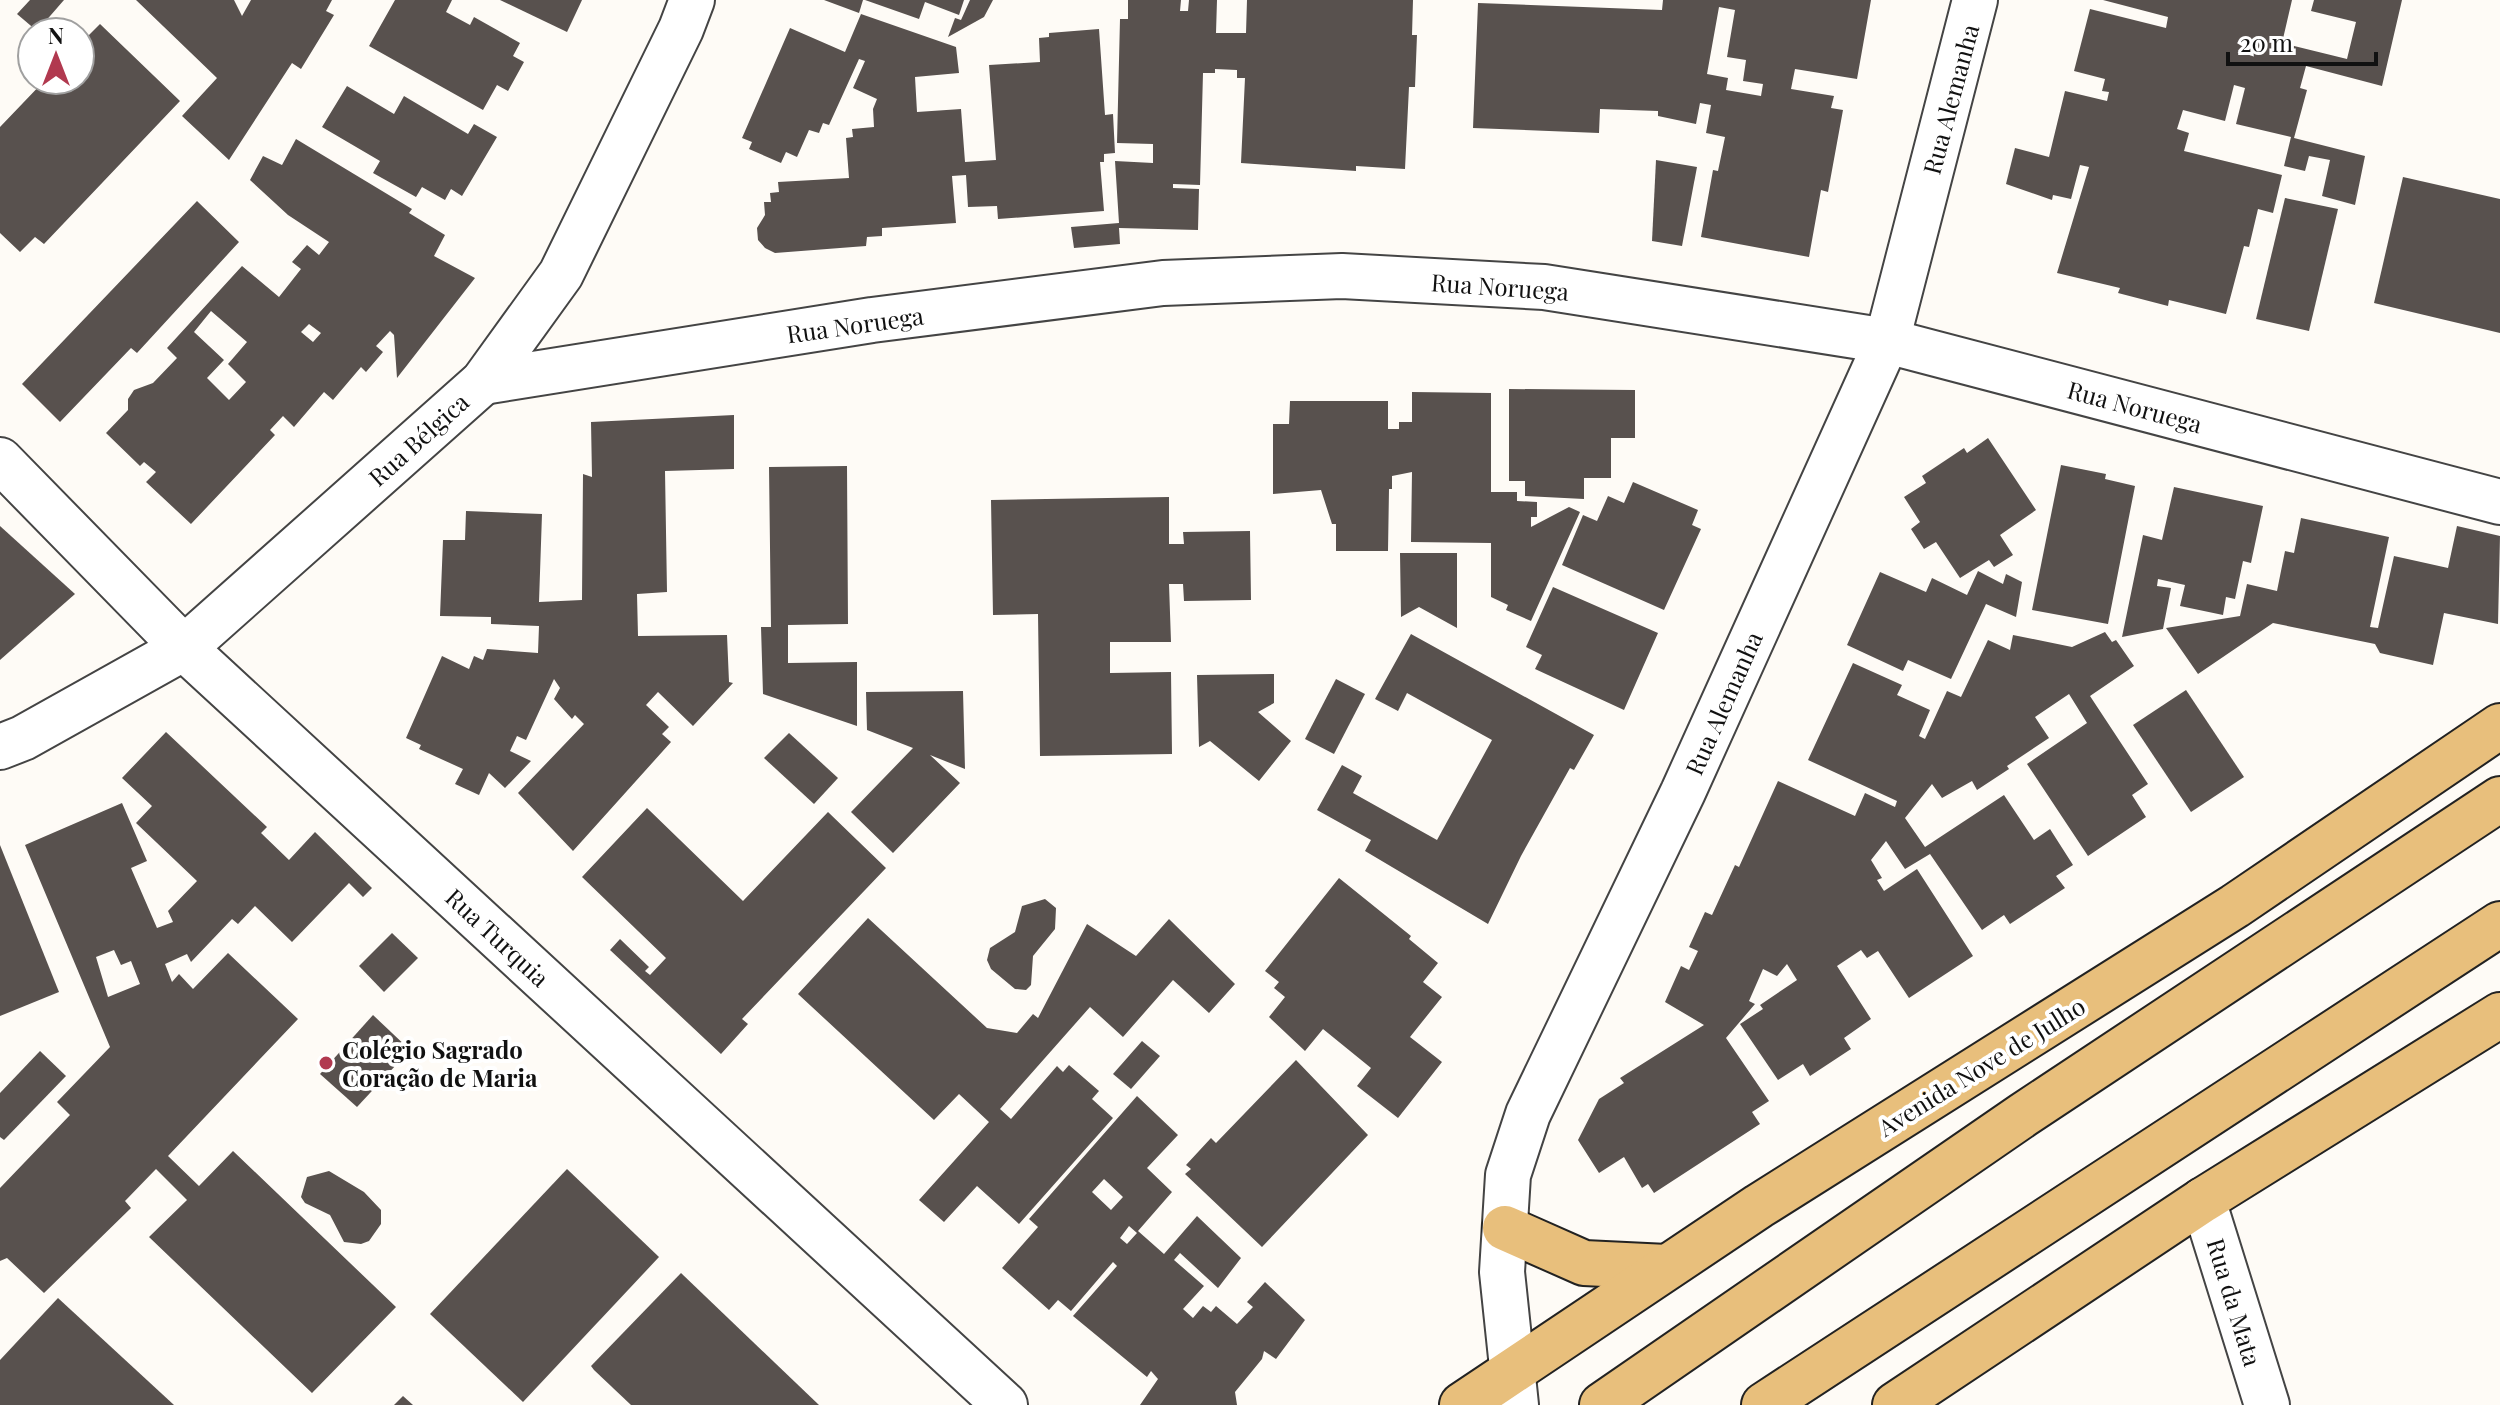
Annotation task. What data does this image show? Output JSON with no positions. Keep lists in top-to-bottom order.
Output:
{
  "streets": {
    "main road": ["Avenida Nove de Julho"],
    "street": [
      "Rua Alemanha",
      "Rua Noruega",
      "Rua Bélgica",
      "Rua Turquia",
      "Rua da Mata"
    ]
  },
  "crossings": [
    ["Rua Alemanha", "Rua Noruega"],
    ["Rua Alemanha", "Avenida Nove de Julho"],
    ["Rua Noruega", "Rua Bélgica"],
    ["Rua Bélgica", "Rua Turquia"]
  ],
  "places": ["Colégio Sagrado Coração de Maria"],
  "scale_bar": "20 m",
  "north": "top"
}
